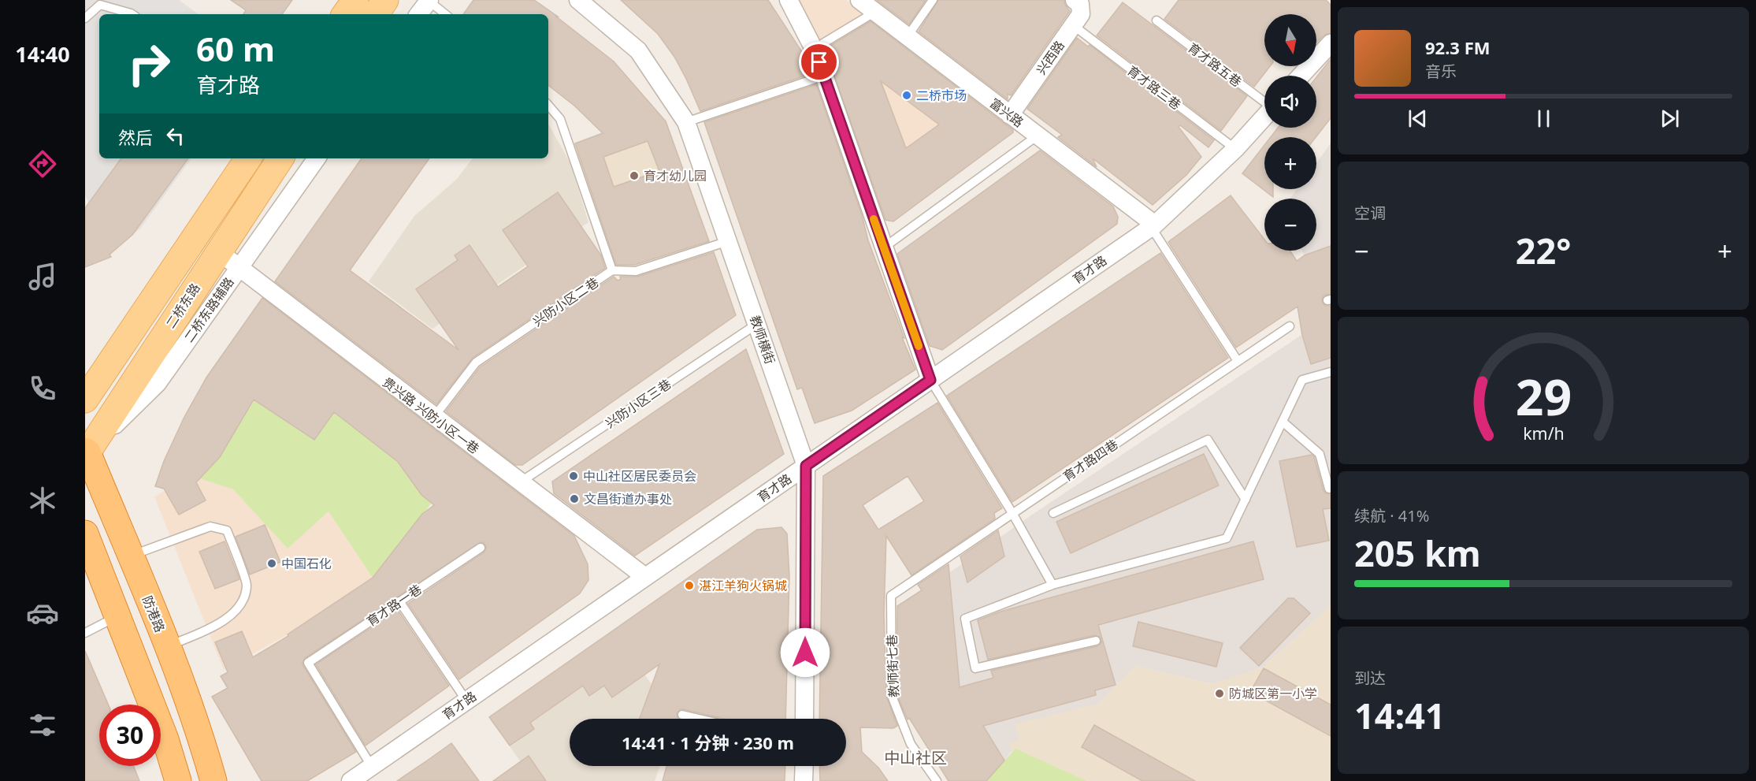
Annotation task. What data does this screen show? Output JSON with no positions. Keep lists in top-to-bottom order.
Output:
{
  "streets": {
    "highway": ["防港路"],
    "main road": ["二桥东路"],
    "street": [
      "兴西路",
      "富兴路",
      "育才路",
      "二桥东路辅路",
      "教师横街",
      "贵兴路 兴防小区一巷"
    ],
    "lane": [
      "育才路五巷",
      "育才路三巷",
      "兴防小区二巷",
      "兴防小区三巷",
      "育才路四巷",
      "育才路一巷",
      "教师街七巷"
    ]
  },
  "crossings": [
    ["兴西路", "育才路三巷"],
    ["兴西路", "富兴路"],
    ["育才路三巷", "育才路"],
    ["富兴路", "育才路"],
    ["育才路", "教师横街"],
    ["育才路", "贵兴路 兴防小区一巷"],
    ["育才路", "育才路一巷"],
    ["兴防小区二巷", "教师横街"],
    ["兴防小区二巷", "贵兴路 兴防小区一巷"],
    ["二桥东路", "二桥东路辅路"],
    ["二桥东路", "贵兴路 兴防小区一巷"],
    ["二桥东路", "防港路"],
    ["二桥东路辅路", "贵兴路 兴防小区一巷"],
    ["二桥东路辅路", "防港路"],
    ["教师横街", "兴防小区三巷"],
    ["兴防小区三巷", "贵兴路 兴防小区一巷"],
    ["育才路四巷", "教师街七巷"]
  ],
  "districts": ["中山社区"],
  "places": [
    "二桥市场",
    "育才幼儿园",
    "中山社区居民委员会",
    "文昌街道办事处",
    "中国石化",
    "湛江羊狗火锅城",
    "防城区第一小学"
  ],
  "north": "bottom",
  "page": {
    "tabs": "14:40",
    "map_buttons": ["+", "−"],
    "turn": ["60 m", "育才路"],
    "song": ["92.3 FM", "音乐"],
    "then": "然后",
    "tile": [
      "空调",
      ["续航 · 41%", "205 km"],
      ["到达", "14:41"]
    ],
    "heat": ["−", "22°", "+"],
    "limit": "30",
    "trip": "14:41 · 1 分钟 · 230 m",
    "gauge": ["29", "km/h"]
  }
}
